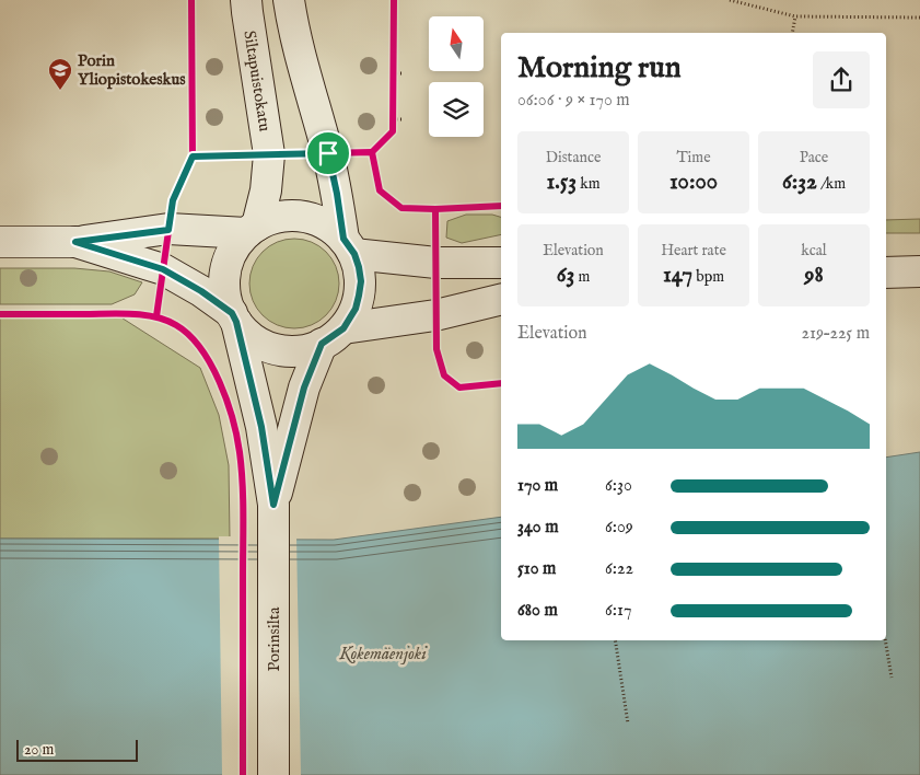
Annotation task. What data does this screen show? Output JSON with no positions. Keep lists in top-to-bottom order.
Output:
{
  "streets": {
    "main road": ["Siltapuistokatu", "Porinsilta"]
  },
  "crossings": [
    ["Siltapuistokatu", "Porinsilta"]
  ],
  "water": ["Kokemäenjoki"],
  "places": {
    "school or university": ["Porin Yliopistokeskus"]
  },
  "scale_bar": "20 m",
  "north": "top",
  "page": {
    "heading": ["Morning run", "06:06 · 9 × 170 m"],
    "stats": [
      ["Distance", "1.53 km"],
      ["Time", "10:00"],
      ["Pace", "6:32 /km"],
      ["Elevation", "63 m"],
      ["Heart rate", "147 bpm"],
      ["kcal", "98"]
    ],
    "chart": ["Elevation", "219–225 m"],
    "list": [
      {
        "name": "170 m",
        "note": "6:30"
      },
      {
        "name": "340 m",
        "note": "6:09"
      },
      {
        "name": "510 m",
        "note": "6:22"
      },
      {
        "name": "680 m",
        "note": "6:17"
      }
    ],
    "scale": "20 m"
  }
}
